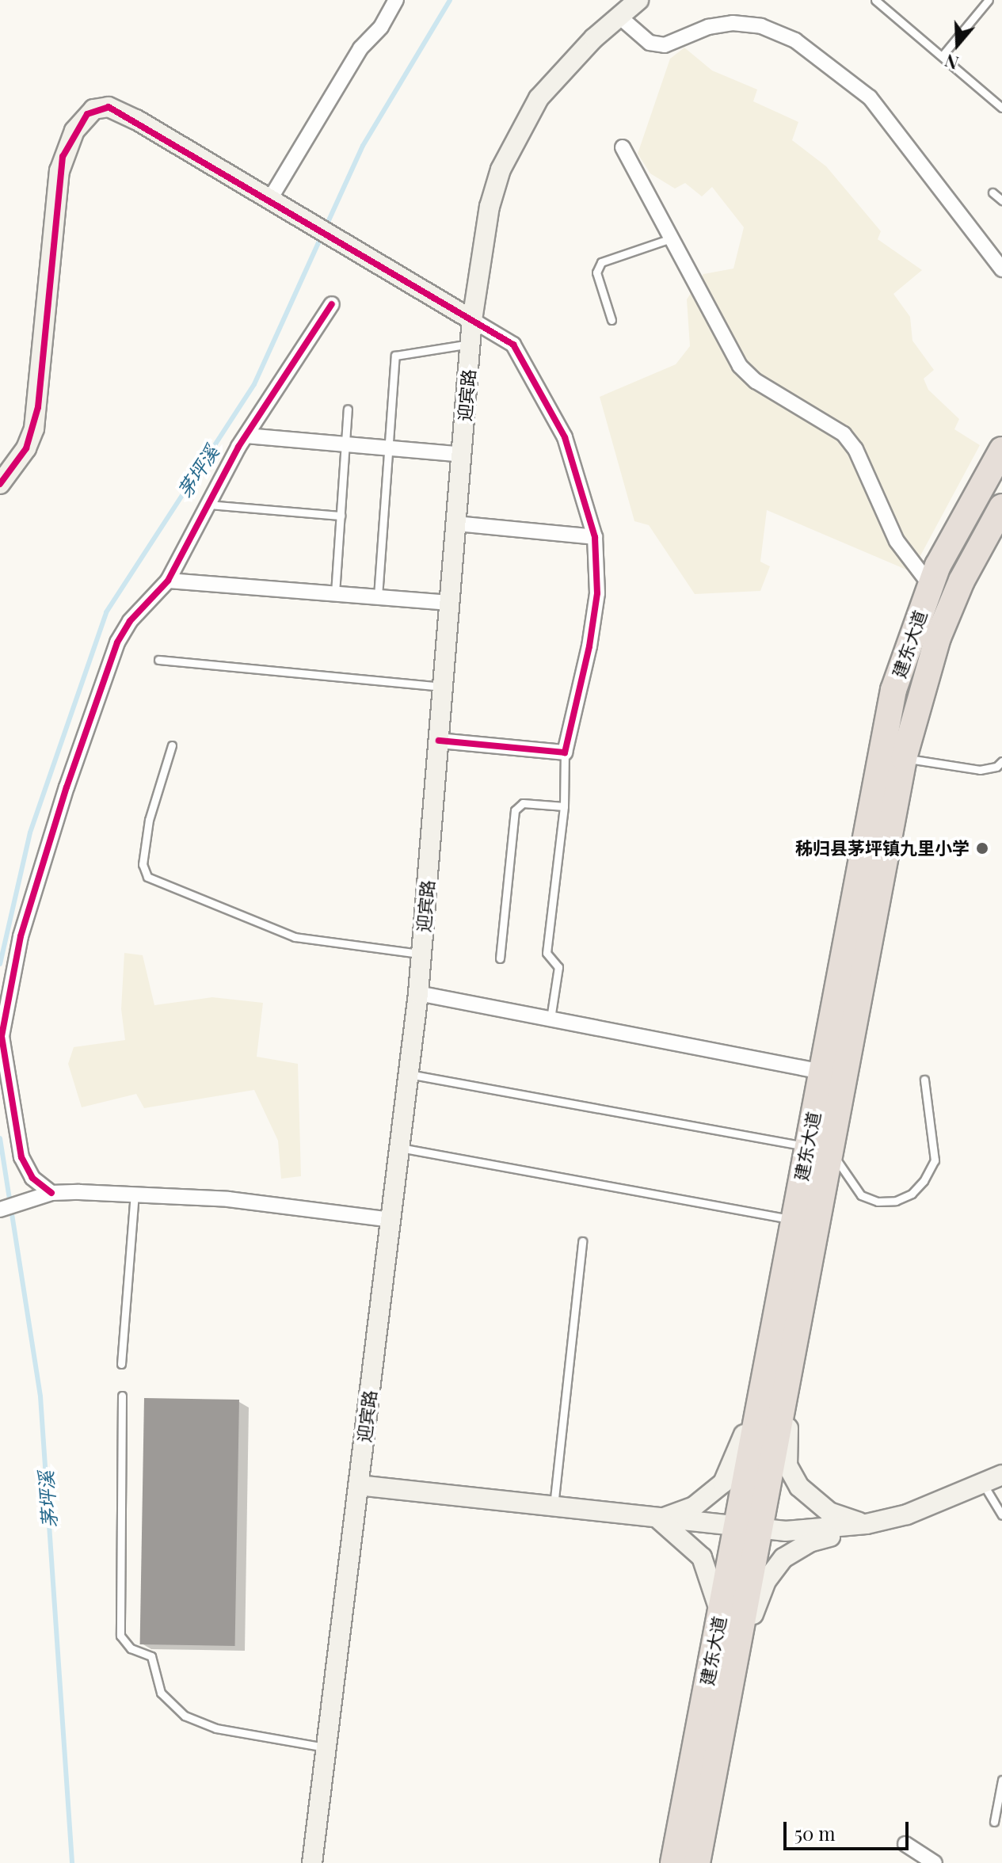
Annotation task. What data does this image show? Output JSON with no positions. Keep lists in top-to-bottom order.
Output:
{
  "streets": {
    "highway": ["建东大道"],
    "main road": ["迎宾路"]
  },
  "water": ["茅坪溪"],
  "places": ["秭归县茅坪镇九里小学"],
  "scale_bar": "50 m",
  "north": "bottom"
}
